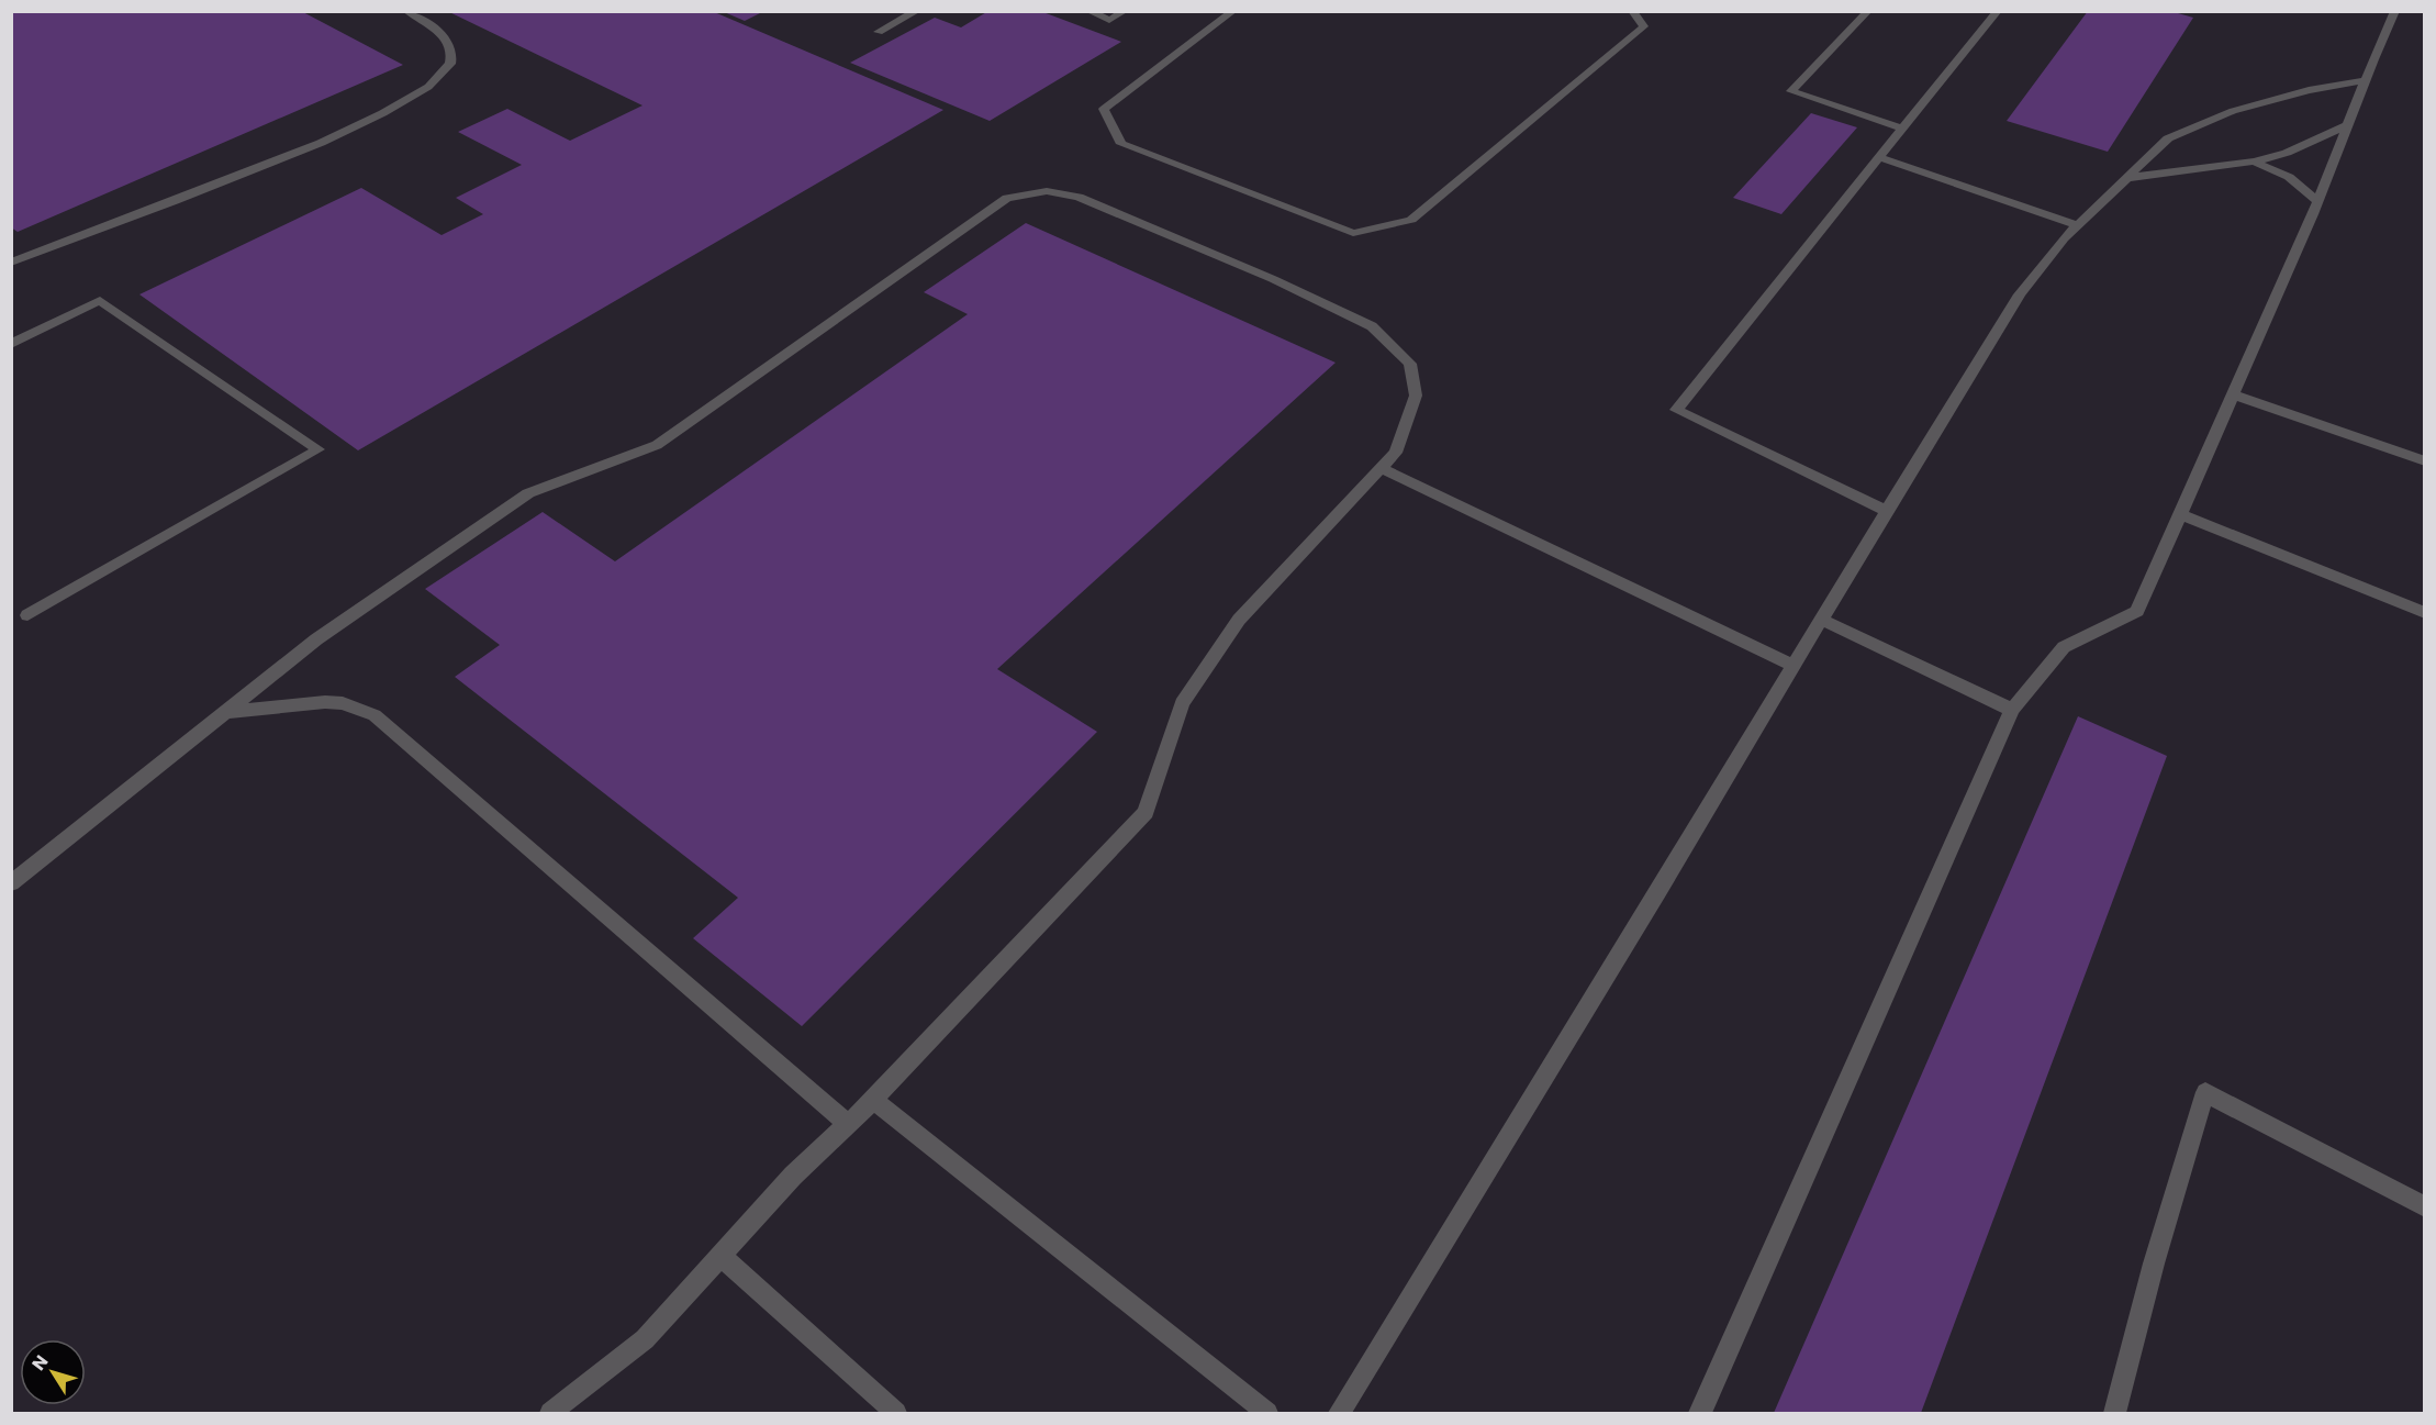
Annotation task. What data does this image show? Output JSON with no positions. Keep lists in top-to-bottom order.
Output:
{
  "north": "top left"
}
